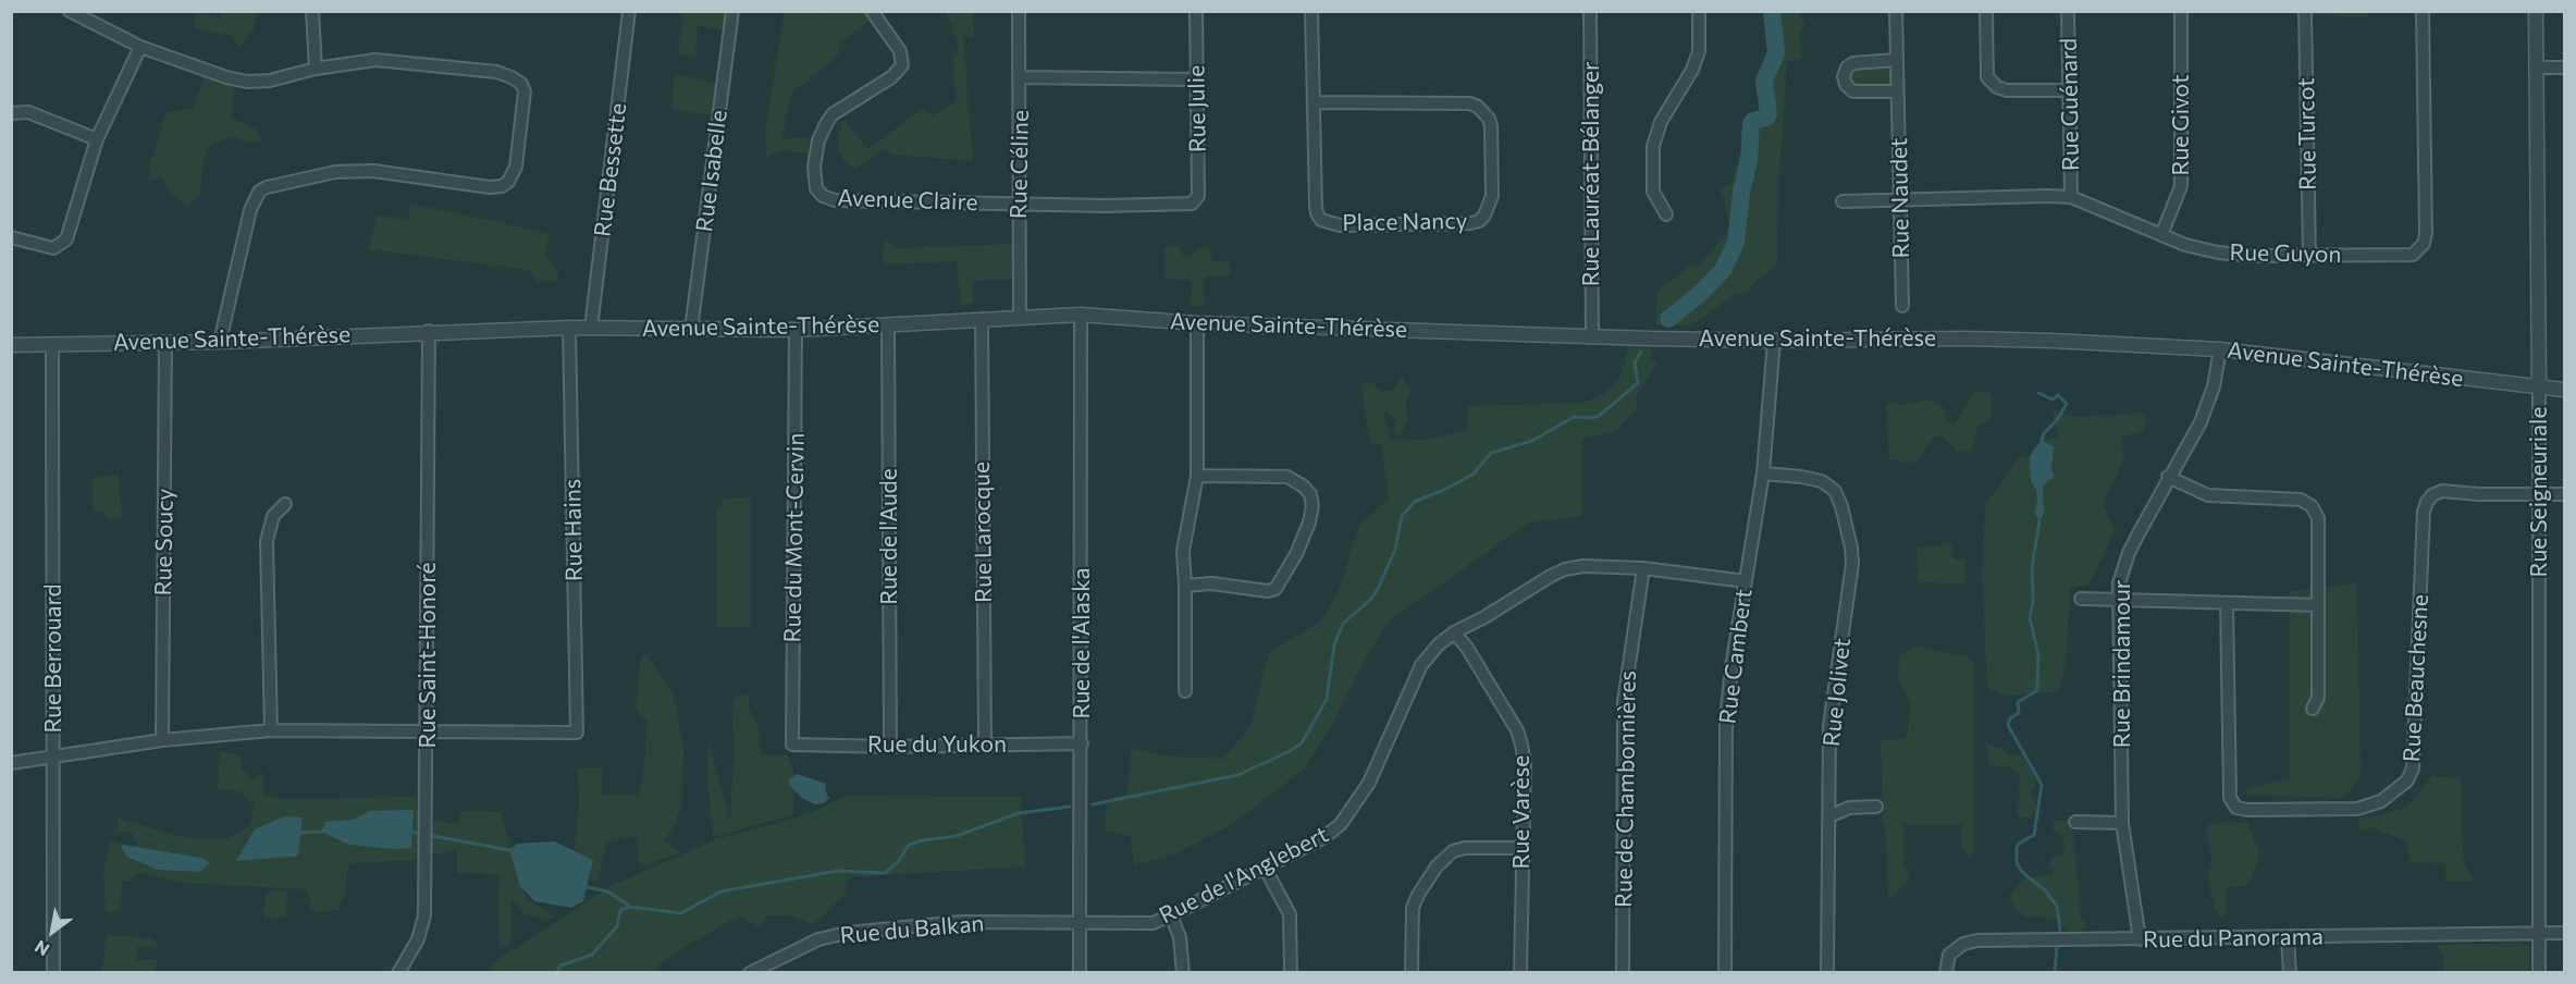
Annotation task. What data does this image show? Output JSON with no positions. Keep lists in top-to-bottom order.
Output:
{
  "streets": {
    "street": [
      "Rue Guénard",
      "Rue Julie",
      "Rue Givot",
      "Rue Turcot",
      "Rue Céline",
      "Rue Bessette",
      "Rue Isabelle",
      "Rue Lauréat-Bélanger",
      "Rue Naudet",
      "Avenue Claire",
      "Place Nancy",
      "Rue Guyon",
      "Avenue Sainte-Thérèse",
      "Rue Seigneuriale",
      "Rue Hains",
      "Rue Larocque",
      "Rue de l'Aude",
      "Rue du Mont-Cervin",
      "Rue Soucy",
      "Rue de l'Alaska",
      "Rue Saint-Honoré",
      "Rue Cambert",
      "Rue Berrouard",
      "Rue Brindamour",
      "Rue Beauchesne",
      "Rue Jolivet",
      "Rue du Yukon",
      "Rue de Chambonnières",
      "Rue Varèse",
      "Rue de l'Anglebert",
      "Rue du Balkan",
      "Rue du Panorama"
    ]
  },
  "crossings": [
    ["Rue Guénard", "Rue Guyon"],
    ["Rue Julie", "Avenue Claire"],
    ["Rue Givot", "Rue Guyon"],
    ["Rue Turcot", "Rue Guyon"],
    ["Rue Céline", "Avenue Claire"],
    ["Rue Céline", "Avenue Sainte-Thérèse"],
    ["Rue Bessette", "Avenue Sainte-Thérèse"],
    ["Rue Isabelle", "Avenue Sainte-Thérèse"],
    ["Rue Lauréat-Bélanger", "Avenue Sainte-Thérèse"],
    ["Rue Naudet", "Rue Guyon"],
    ["Avenue Sainte-Thérèse", "Rue Seigneuriale"],
    ["Avenue Sainte-Thérèse", "Rue Hains"],
    ["Avenue Sainte-Thérèse", "Rue Larocque"],
    ["Avenue Sainte-Thérèse", "Rue de l'Aude"],
    ["Avenue Sainte-Thérèse", "Rue du Mont-Cervin"],
    ["Avenue Sainte-Thérèse", "Rue Soucy"],
    ["Avenue Sainte-Thérèse", "Rue de l'Alaska"],
    ["Avenue Sainte-Thérèse", "Rue Saint-Honoré"],
    ["Avenue Sainte-Thérèse", "Rue Cambert"],
    ["Avenue Sainte-Thérèse", "Rue Berrouard"],
    ["Avenue Sainte-Thérèse", "Rue Brindamour"],
    ["Rue Seigneuriale", "Rue Beauchesne"],
    ["Rue Seigneuriale", "Rue du Panorama"],
    ["Rue Hains", "Rue Saint-Honoré"],
    ["Rue Larocque", "Rue du Yukon"],
    ["Rue de l'Aude", "Rue du Yukon"],
    ["Rue du Mont-Cervin", "Rue du Yukon"],
    ["Rue de l'Alaska", "Rue du Yukon"],
    ["Rue de l'Alaska", "Rue de l'Anglebert"],
    ["Rue de l'Alaska", "Rue du Balkan"],
    ["Rue Cambert", "Rue Jolivet"],
    ["Rue Cambert", "Rue de l'Anglebert"],
    ["Rue Brindamour", "Rue du Panorama"],
    ["Rue de Chambonnières", "Rue de l'Anglebert"],
    ["Rue Varèse", "Rue de l'Anglebert"],
    ["Rue de l'Anglebert", "Rue du Balkan"]
  ],
  "north": "bottom left"
}
